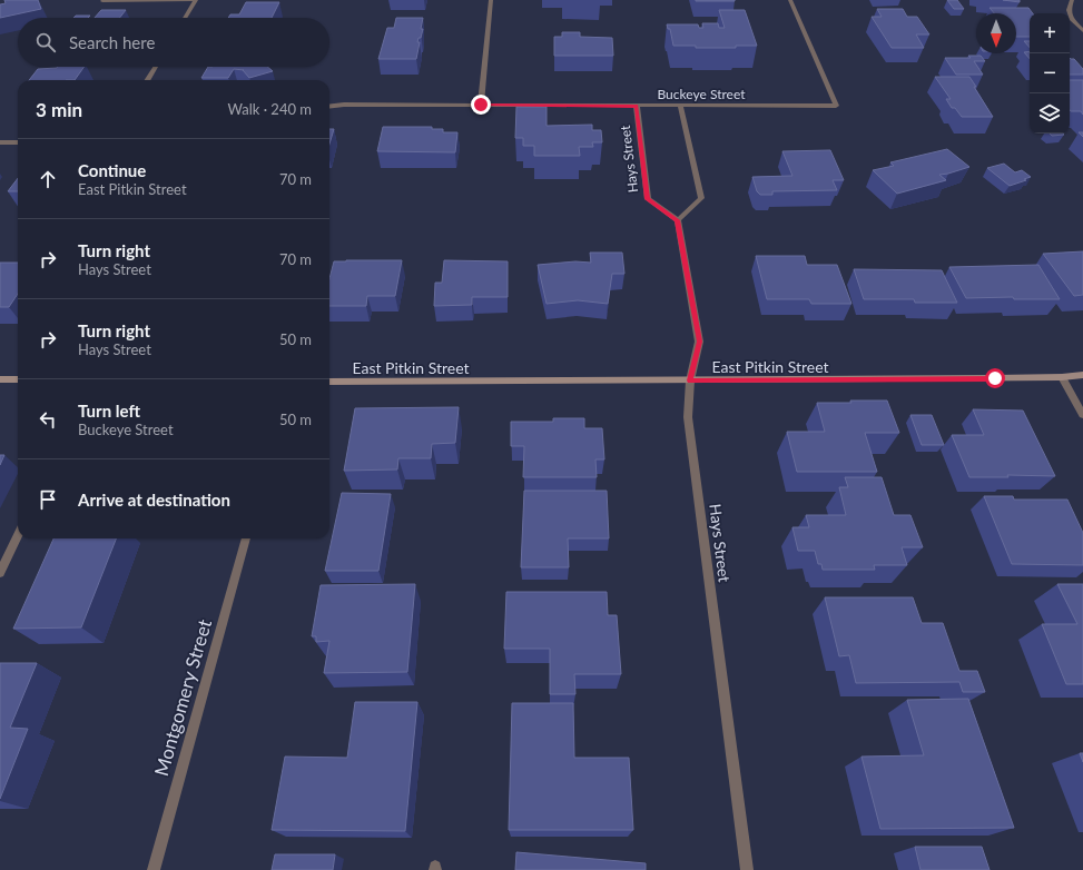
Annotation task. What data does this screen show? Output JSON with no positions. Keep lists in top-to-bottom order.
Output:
{
  "streets": {
    "street": [
      "Buckeye Street",
      "Hays Street",
      "East Pitkin Street",
      "Montgomery Street"
    ]
  },
  "crossings": [
    ["Buckeye Street", "Hays Street"],
    ["Hays Street", "East Pitkin Street"]
  ],
  "north": "bottom",
  "page": {
    "map_buttons": ["+", "−"],
    "search": "Search here",
    "heading": ["3 min", "Walk · 240 m"],
    "list": [
      ["Continue", "East Pitkin Street", "70 m"],
      ["Turn right", "Hays Street", "70 m"],
      ["Turn right", "Hays Street", "50 m"],
      ["Turn left", "Buckeye Street", "50 m"],
      "Arrive at destination"
    ]
  }
}
